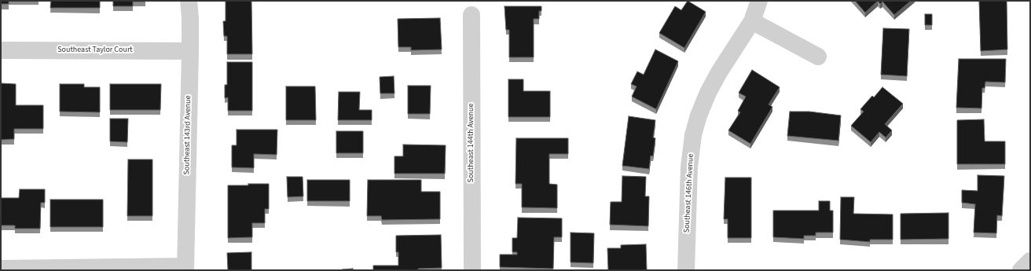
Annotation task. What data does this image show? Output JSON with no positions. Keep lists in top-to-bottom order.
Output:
{
  "streets": {
    "street": [
      "Southeast Taylor Court",
      "Southeast 143rd Avenue",
      "Southeast 144th Avenue",
      "Southeast 146th Avenue"
    ]
  },
  "crossings": [
    ["Southeast Taylor Court", "Southeast 143rd Avenue"]
  ]
}
